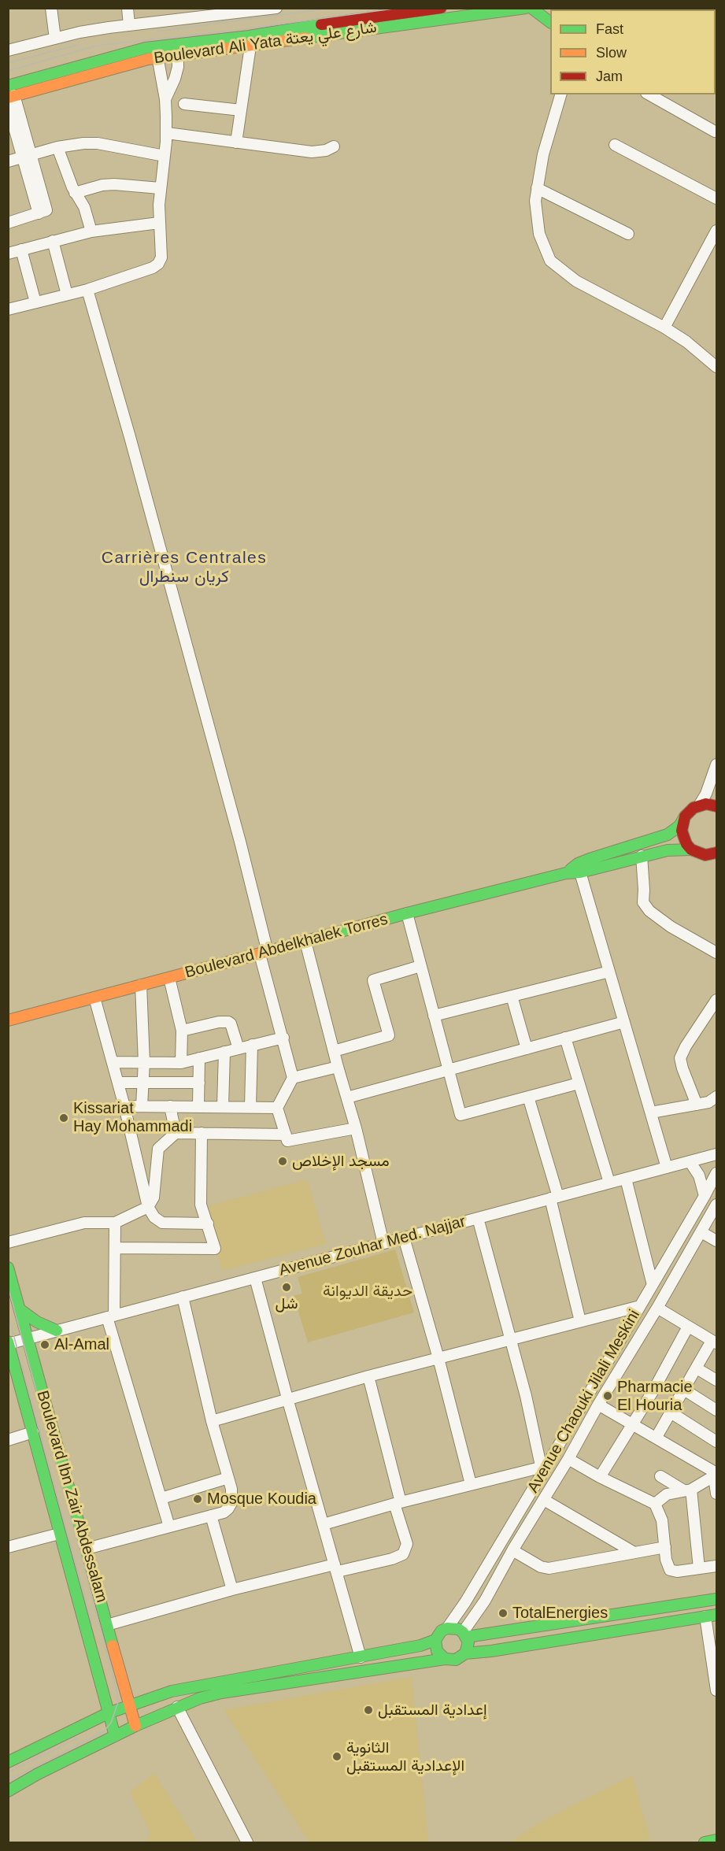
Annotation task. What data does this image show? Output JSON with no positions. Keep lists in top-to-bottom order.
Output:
{
  "streets": {
    "main road": ["Boulevard Ali Yata شارع علي يعتة", "Boulevard Abdelkhalek Torres", "Boulevard Ibn Zair Abdessalam"],
    "street": ["Avenue Zouhar Med. Najjar", "Avenue Chaouki Jilali Meskini"]
  },
  "crossings": [
    ["Avenue Zouhar Med. Najjar", "Boulevard Ibn Zair Abdessalam"]
  ],
  "districts": ["Carrières Centrales كريان سنطرال"],
  "parks": ["حديقة الديوانة"],
  "places": [
    "Kissariat Hay Mohammadi",
    "مسجد الإخلاص",
    "شل",
    "Al-Amal",
    "Pharmacie El Houria",
    "Mosque Koudia",
    "TotalEnergies",
    "إعدادية المستقبل",
    "الثانوية الإعدادية المستقبل"
  ],
  "legend": ["Fast", "Slow", "Jam"]
}
